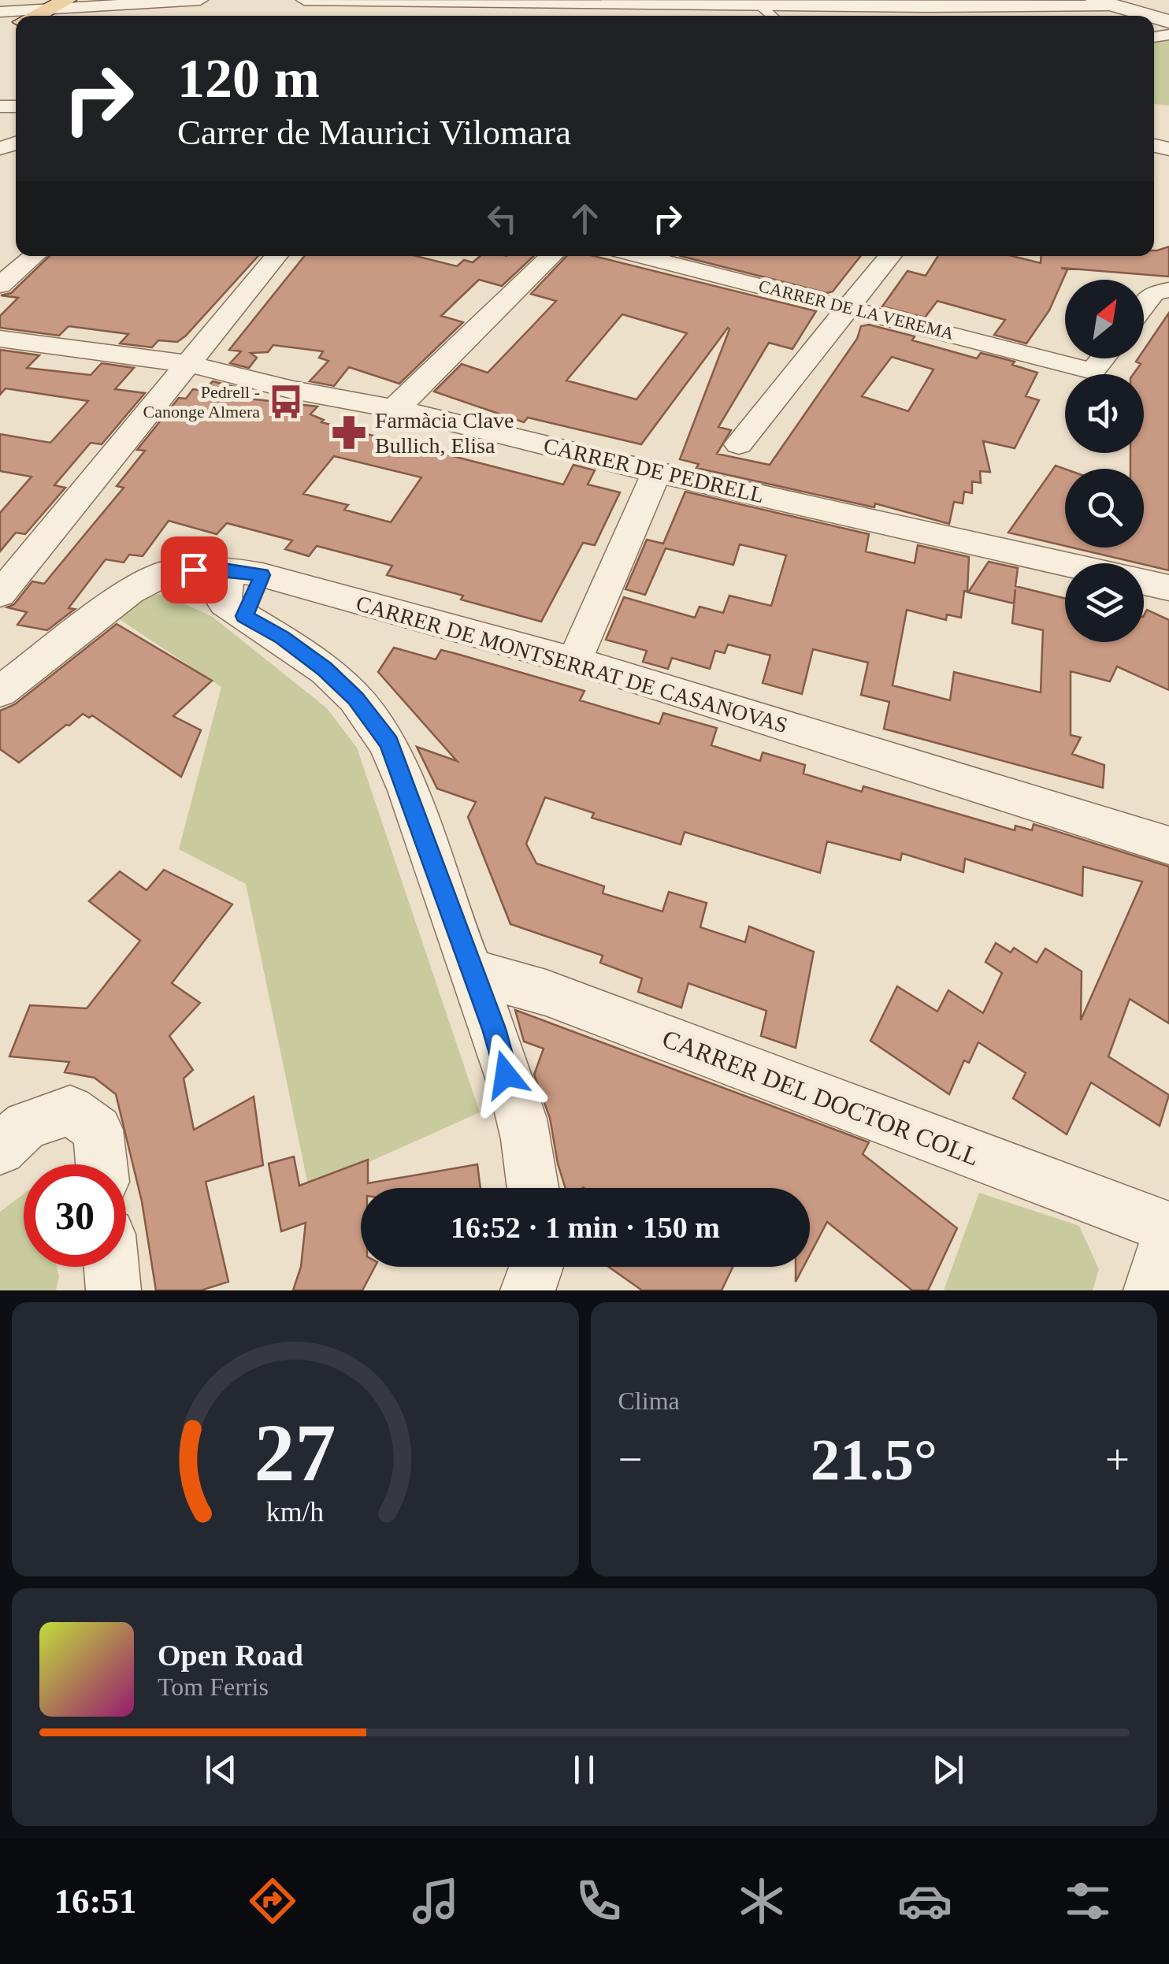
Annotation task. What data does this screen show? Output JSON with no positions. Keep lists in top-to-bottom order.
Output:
{
  "streets": {
    "street": [
      "CARRER DE LA VEREMA",
      "CARRER DE PEDRELL",
      "CARRER DE MONTSERRAT DE CASANOVAS",
      "CARRER DEL DOCTOR COLL"
    ]
  },
  "places": {
    "bus stop": ["Pedrell - Canonge Almera"],
    "pharmacy": ["Farmàcia Clave Bullich, Elisa"]
  },
  "north": "top right",
  "page": {
    "turn": ["120 m", "Carrer de Maurici Vilomara"],
    "limit": "30",
    "trip": "16:52 · 1 min · 150 m",
    "tile": "Clima",
    "heat": ["−", "21.5°", "+"],
    "song": ["Open Road", "Tom Ferris"],
    "tabs": "16:51",
    "gauge": ["27", "km/h"]
  }
}
